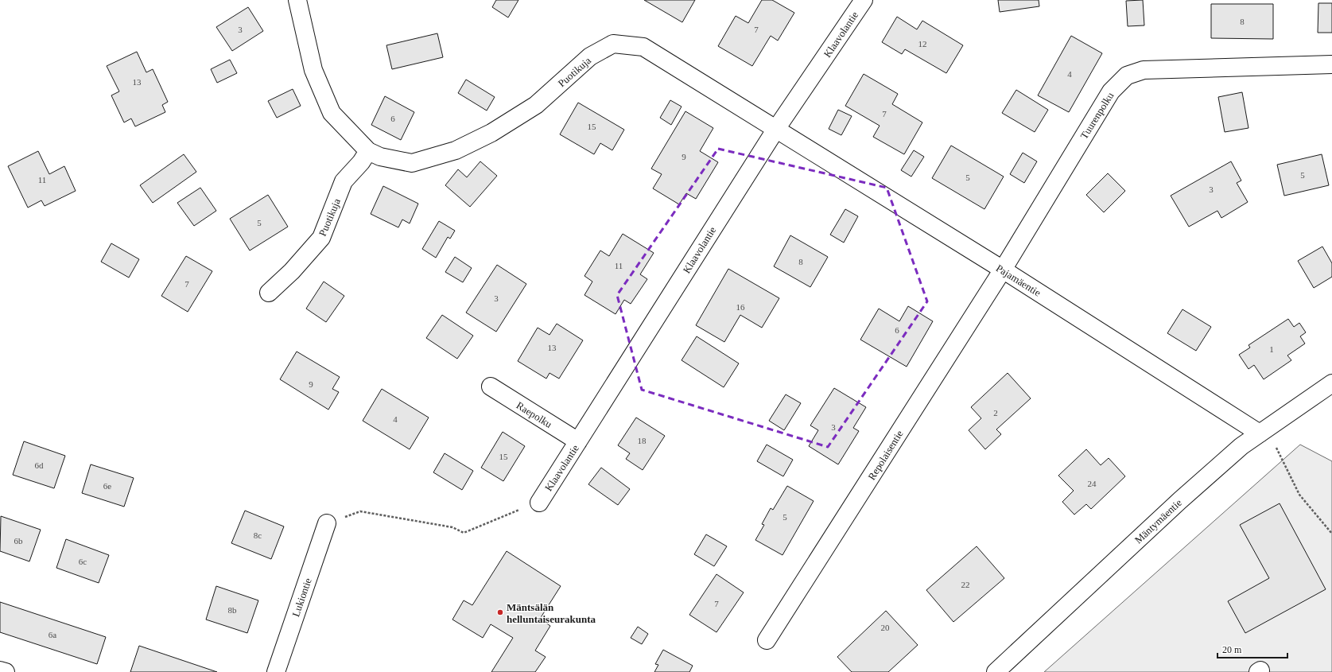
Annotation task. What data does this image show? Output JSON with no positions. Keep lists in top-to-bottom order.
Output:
{
  "streets": {
    "street": [
      "Klaavolantie",
      "Puotikuja",
      "Tuurenpolku",
      "Pajamäentie",
      "Raepolku",
      "Repolaisentie",
      "Mäntymäentie",
      "Lukiontie"
    ]
  },
  "crossings": [
    ["Klaavolantie", "Puotikuja"],
    ["Klaavolantie", "Pajamäentie"],
    ["Klaavolantie", "Raepolku"],
    ["Puotikuja", "Pajamäentie"],
    ["Tuurenpolku", "Pajamäentie"],
    ["Tuurenpolku", "Repolaisentie"],
    ["Pajamäentie", "Repolaisentie"],
    ["Pajamäentie", "Mäntymäentie"]
  ],
  "places": ["Mäntsälän helluntaiseurakunta"],
  "house_numbers": [
    "8",
    "3",
    "7",
    "12",
    "4",
    "13",
    "7",
    "6",
    "15",
    "9",
    "5",
    "5",
    "11",
    "3",
    "5",
    "8",
    "11",
    "7",
    "3",
    "16",
    "6",
    "13",
    "1",
    "9",
    "2",
    "4",
    "3",
    "18",
    "15",
    "6d",
    "24",
    "6e",
    "5",
    "8c",
    "6b",
    "6c",
    "22",
    "7",
    "8b",
    "20",
    "6a"
  ],
  "scale_bar": "20 m"
}
